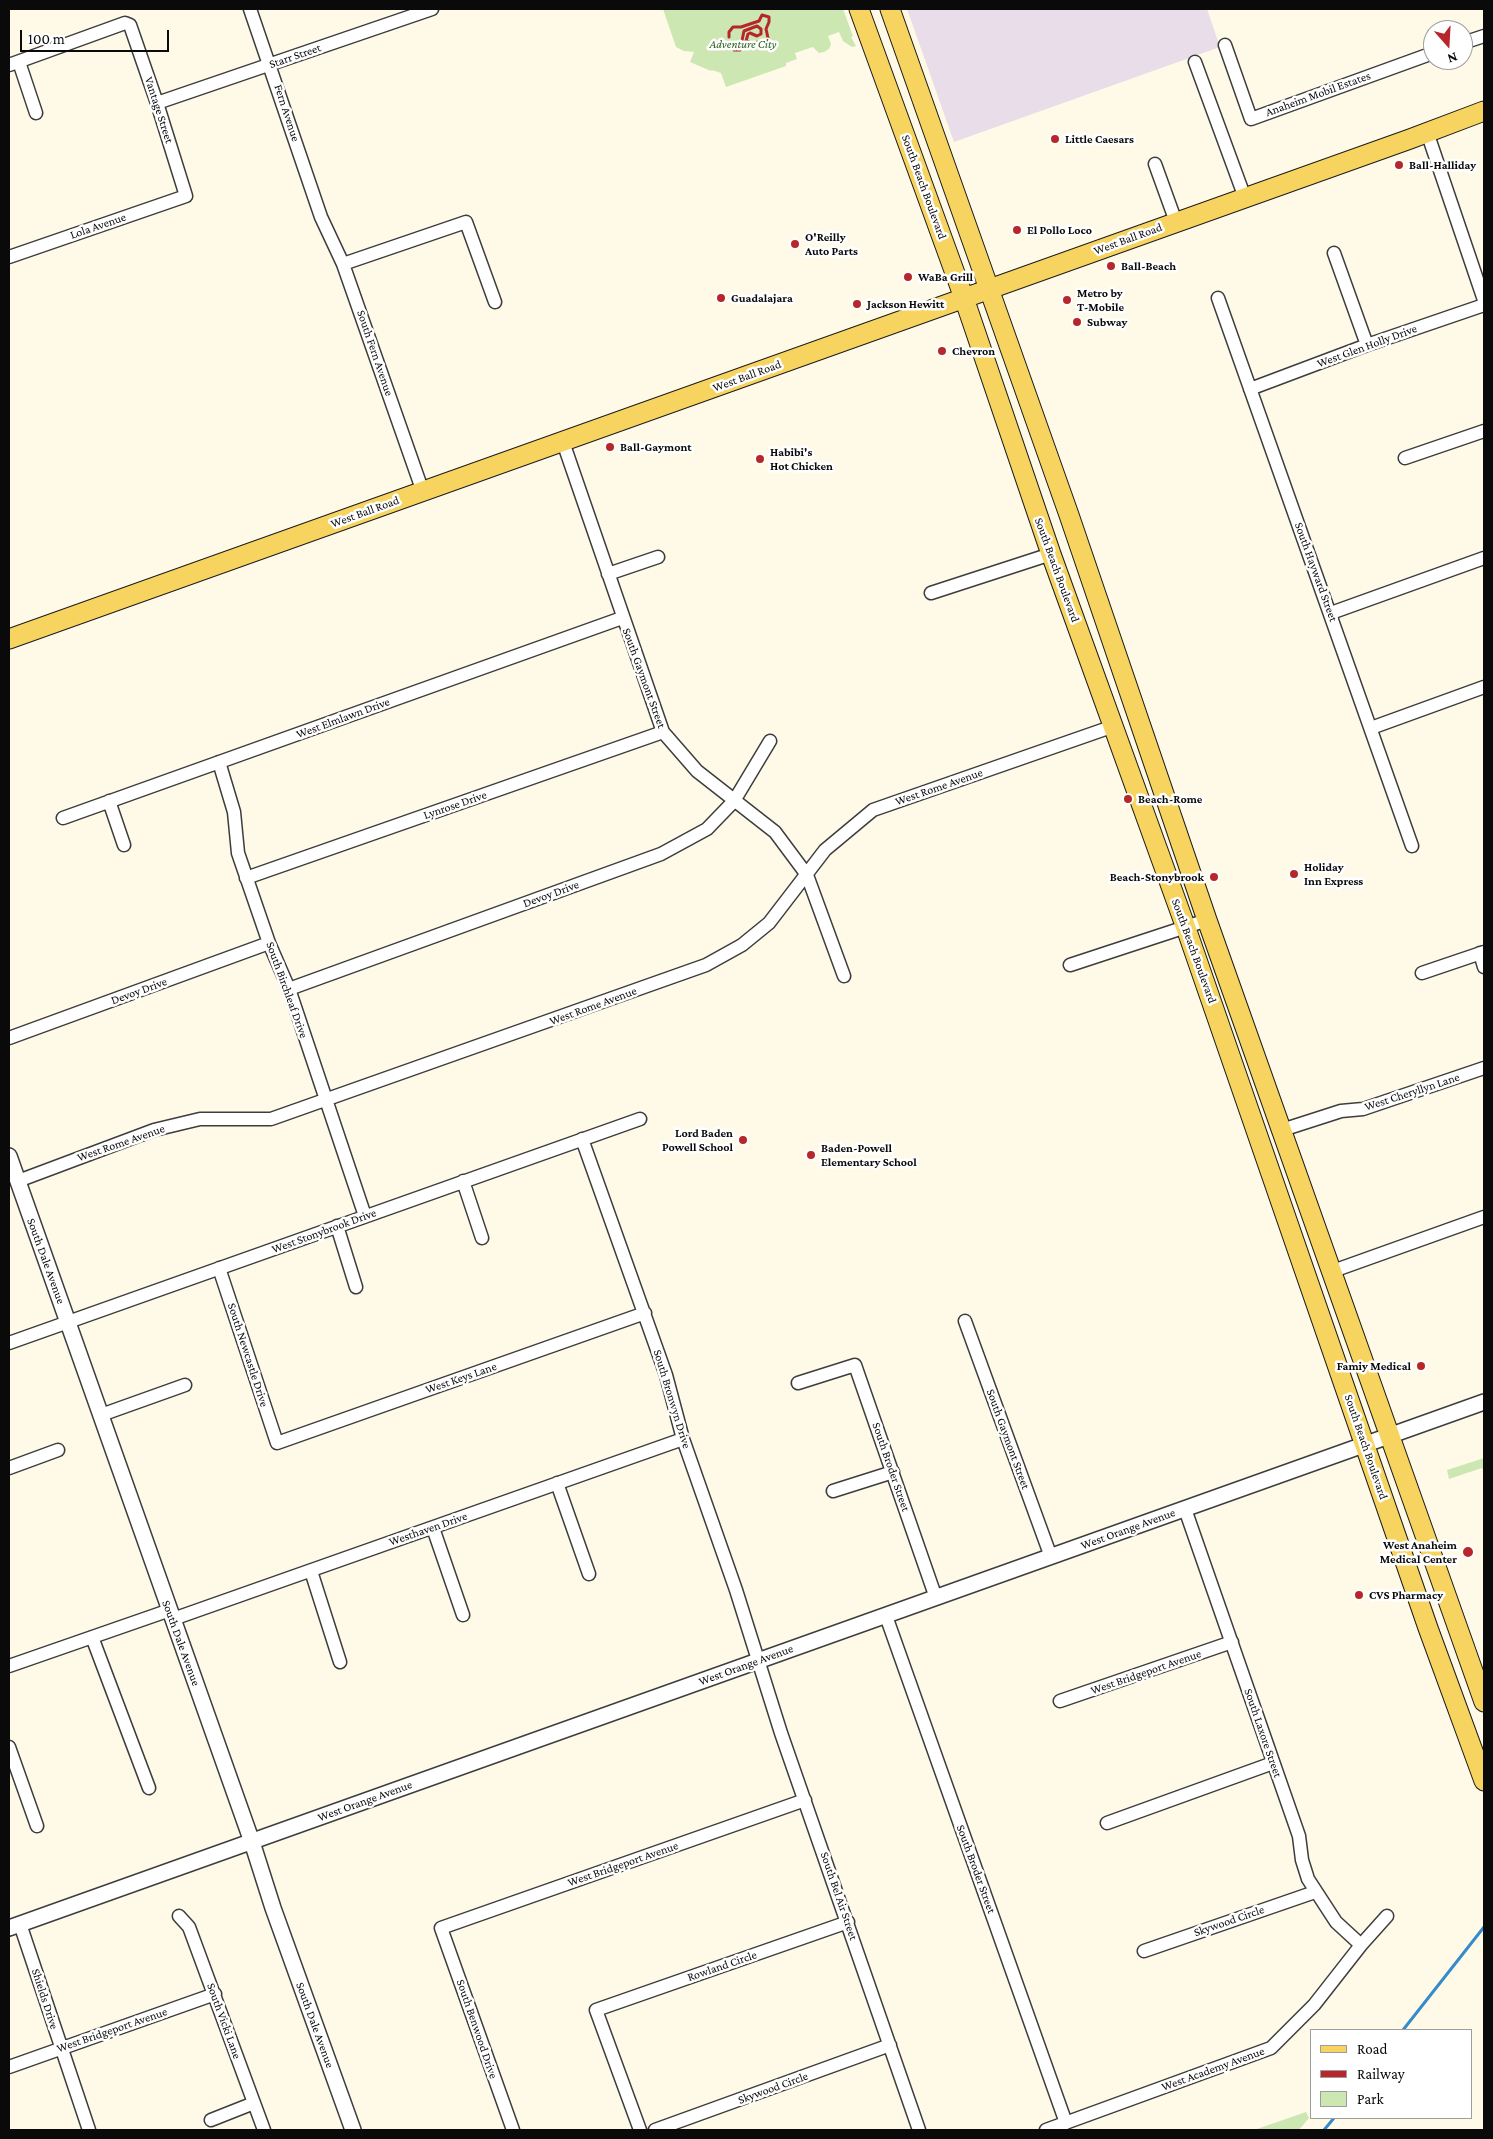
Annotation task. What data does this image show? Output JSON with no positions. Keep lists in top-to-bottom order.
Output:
{
  "streets": {
    "main road": ["South Beach Boulevard", "West Ball Road"],
    "street": [
      "Starr Street",
      "Anaheim Mobil Estates",
      "Vantage Street",
      "Fern Avenue",
      "Lola Avenue",
      "West Glen Holly Drive",
      "South Fern Avenue",
      "South Hayward Street",
      "South Gaymont Street",
      "West Elmlawn Drive",
      "West Rome Avenue",
      "Lynrose Drive",
      "Devoy Drive",
      "South Birchleaf Drive",
      "West Cheryllyn Lane",
      "West Stonybrook Drive",
      "South Dale Avenue",
      "South Newcastle Drive",
      "West Keys Lane",
      "South Bronwyn Drive",
      "South Broder Street",
      "Westhaven Drive",
      "West Orange Avenue",
      "West Bridgeport Avenue",
      "South Laxore Street",
      "South Bel Air Street",
      "Skywood Circle",
      "Rowland Circle",
      "Shields Drive",
      "South Vicki Lane",
      "South Benwood Drive",
      "West Academy Avenue"
    ]
  },
  "crossings": [
    ["Starr Street", "Vantage Street"],
    ["Starr Street", "Fern Avenue"],
    ["Vantage Street", "Lola Avenue"],
    ["Fern Avenue", "South Fern Avenue"],
    ["South Beach Boulevard", "West Ball Road"],
    ["South Beach Boulevard", "West Rome Avenue"],
    ["South Beach Boulevard", "West Cheryllyn Lane"],
    ["South Beach Boulevard", "West Orange Avenue"],
    ["West Ball Road", "South Fern Avenue"],
    ["West Ball Road", "South Gaymont Street"],
    ["West Glen Holly Drive", "South Hayward Street"],
    ["South Gaymont Street", "West Elmlawn Drive"],
    ["South Gaymont Street", "West Rome Avenue"],
    ["South Gaymont Street", "Lynrose Drive"],
    ["South Gaymont Street", "Devoy Drive"],
    ["South Gaymont Street", "West Orange Avenue"],
    ["West Elmlawn Drive", "South Birchleaf Drive"],
    ["West Rome Avenue", "South Birchleaf Drive"],
    ["West Rome Avenue", "South Dale Avenue"],
    ["Lynrose Drive", "South Birchleaf Drive"],
    ["Devoy Drive", "South Birchleaf Drive"],
    ["South Birchleaf Drive", "West Stonybrook Drive"],
    ["West Stonybrook Drive", "South Dale Avenue"],
    ["West Stonybrook Drive", "South Newcastle Drive"],
    ["West Stonybrook Drive", "South Bronwyn Drive"],
    ["South Dale Avenue", "Westhaven Drive"],
    ["South Dale Avenue", "West Orange Avenue"],
    ["South Newcastle Drive", "West Keys Lane"],
    ["West Keys Lane", "South Bronwyn Drive"],
    ["South Bronwyn Drive", "Westhaven Drive"],
    ["South Bronwyn Drive", "West Orange Avenue"],
    ["South Bronwyn Drive", "South Bel Air Street"],
    ["South Broder Street", "West Orange Avenue"],
    ["South Broder Street", "West Academy Avenue"],
    ["West Orange Avenue", "South Laxore Street"],
    ["West Orange Avenue", "South Bel Air Street"],
    ["West Orange Avenue", "Shields Drive"],
    ["West Bridgeport Avenue", "South Laxore Street"],
    ["West Bridgeport Avenue", "South Bel Air Street"],
    ["West Bridgeport Avenue", "Shields Drive"],
    ["West Bridgeport Avenue", "South Vicki Lane"],
    ["West Bridgeport Avenue", "South Benwood Drive"],
    ["South Laxore Street", "Skywood Circle"],
    ["South Laxore Street", "West Academy Avenue"],
    ["South Bel Air Street", "Skywood Circle"],
    ["South Bel Air Street", "Rowland Circle"]
  ],
  "parks": ["Adventure City"],
  "places": [
    "Little Caesars",
    "Ball-Halliday",
    "El Pollo Loco",
    "O'Reilly Auto Parts",
    "Ball-Beach",
    "WaBa Grill",
    "Guadalajara",
    "Metro by T-Mobile",
    "Jackson Hewitt",
    "Subway",
    "Chevron",
    "Ball-Gaymont",
    "Habibi's Hot Chicken",
    "Beach-Rome",
    "Holiday Inn Express",
    "Beach-Stonybrook",
    "Lord Baden Powell School",
    "Baden-Powell Elementary School",
    "Famiy Medical",
    "West Anaheim Medical Center",
    "CVS Pharmacy"
  ],
  "legend": ["Road", "Railway", "Park"],
  "scale_bar": "100 m",
  "north": "bottom"
}
